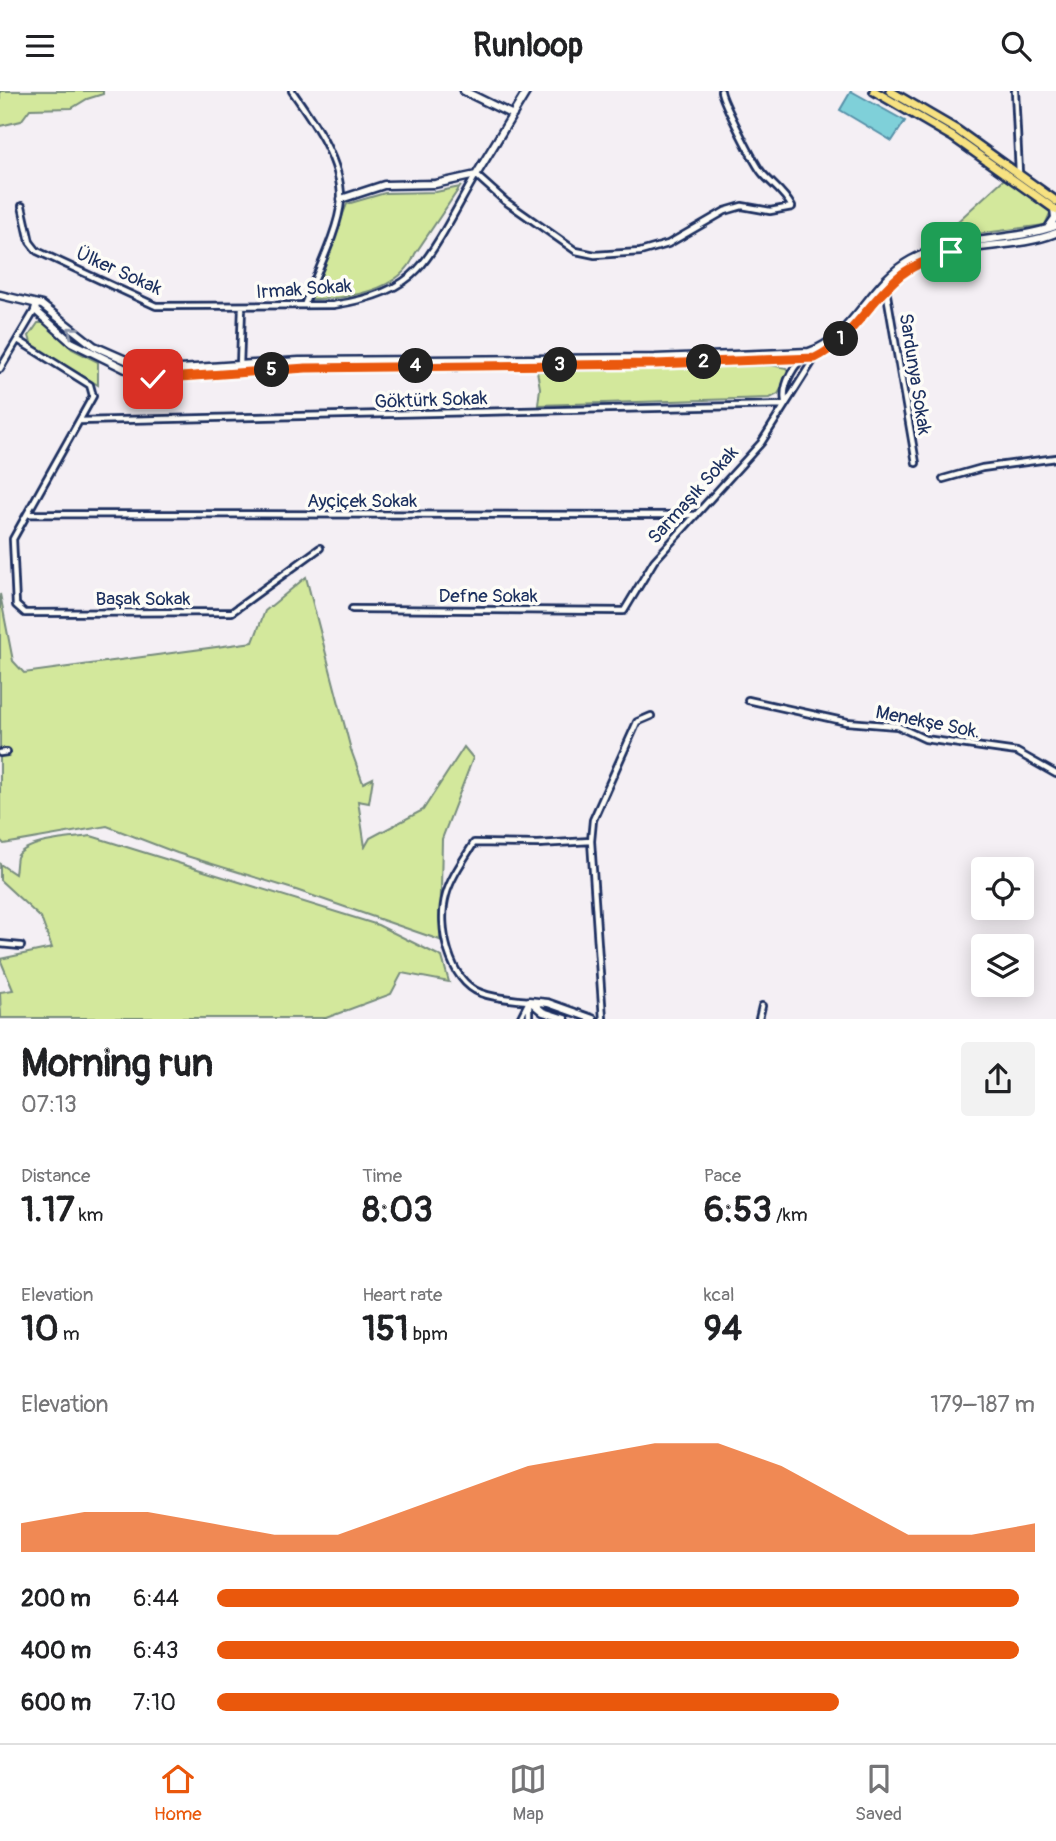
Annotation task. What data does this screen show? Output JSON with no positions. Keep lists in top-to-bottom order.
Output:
{
  "streets": {
    "street": [
      "Ülker Sokak",
      "Irmak Sokak",
      "Sardunya Sokak",
      "Göktürk Sokak",
      "Sarmaşık Sokak",
      "Ayçiçek Sokak",
      "Defne Sokak",
      "Başak Sokak",
      "Menekşe Sok."
    ]
  },
  "crossings": [
    ["Ülker Sokak", "Irmak Sokak"],
    ["Sardunya Sokak", "Sarmaşık Sokak"],
    ["Göktürk Sokak", "Sarmaşık Sokak"],
    ["Sarmaşık Sokak", "Ayçiçek Sokak"],
    ["Sarmaşık Sokak", "Defne Sokak"],
    ["Ayçiçek Sokak", "Başak Sokak"]
  ],
  "page": {
    "header": "Runloop",
    "pins": [
      "1",
      "2",
      "3",
      "4",
      "5"
    ],
    "heading": ["Morning run", "07:13"],
    "stats": [
      ["Distance", "1.17 km"],
      ["Time", "8:03"],
      ["Pace", "6:53 /km"],
      ["Elevation", "10 m"],
      ["Heart rate", "151 bpm"],
      ["kcal", "94"]
    ],
    "chart": ["Elevation", "179–187 m"],
    "list": [
      {
        "name": "200 m",
        "note": "6:44"
      },
      {
        "name": "400 m",
        "note": "6:43"
      },
      {
        "name": "600 m",
        "note": "7:10"
      }
    ],
    "tabs": ["Home", "Map", "Saved"]
  }
}
